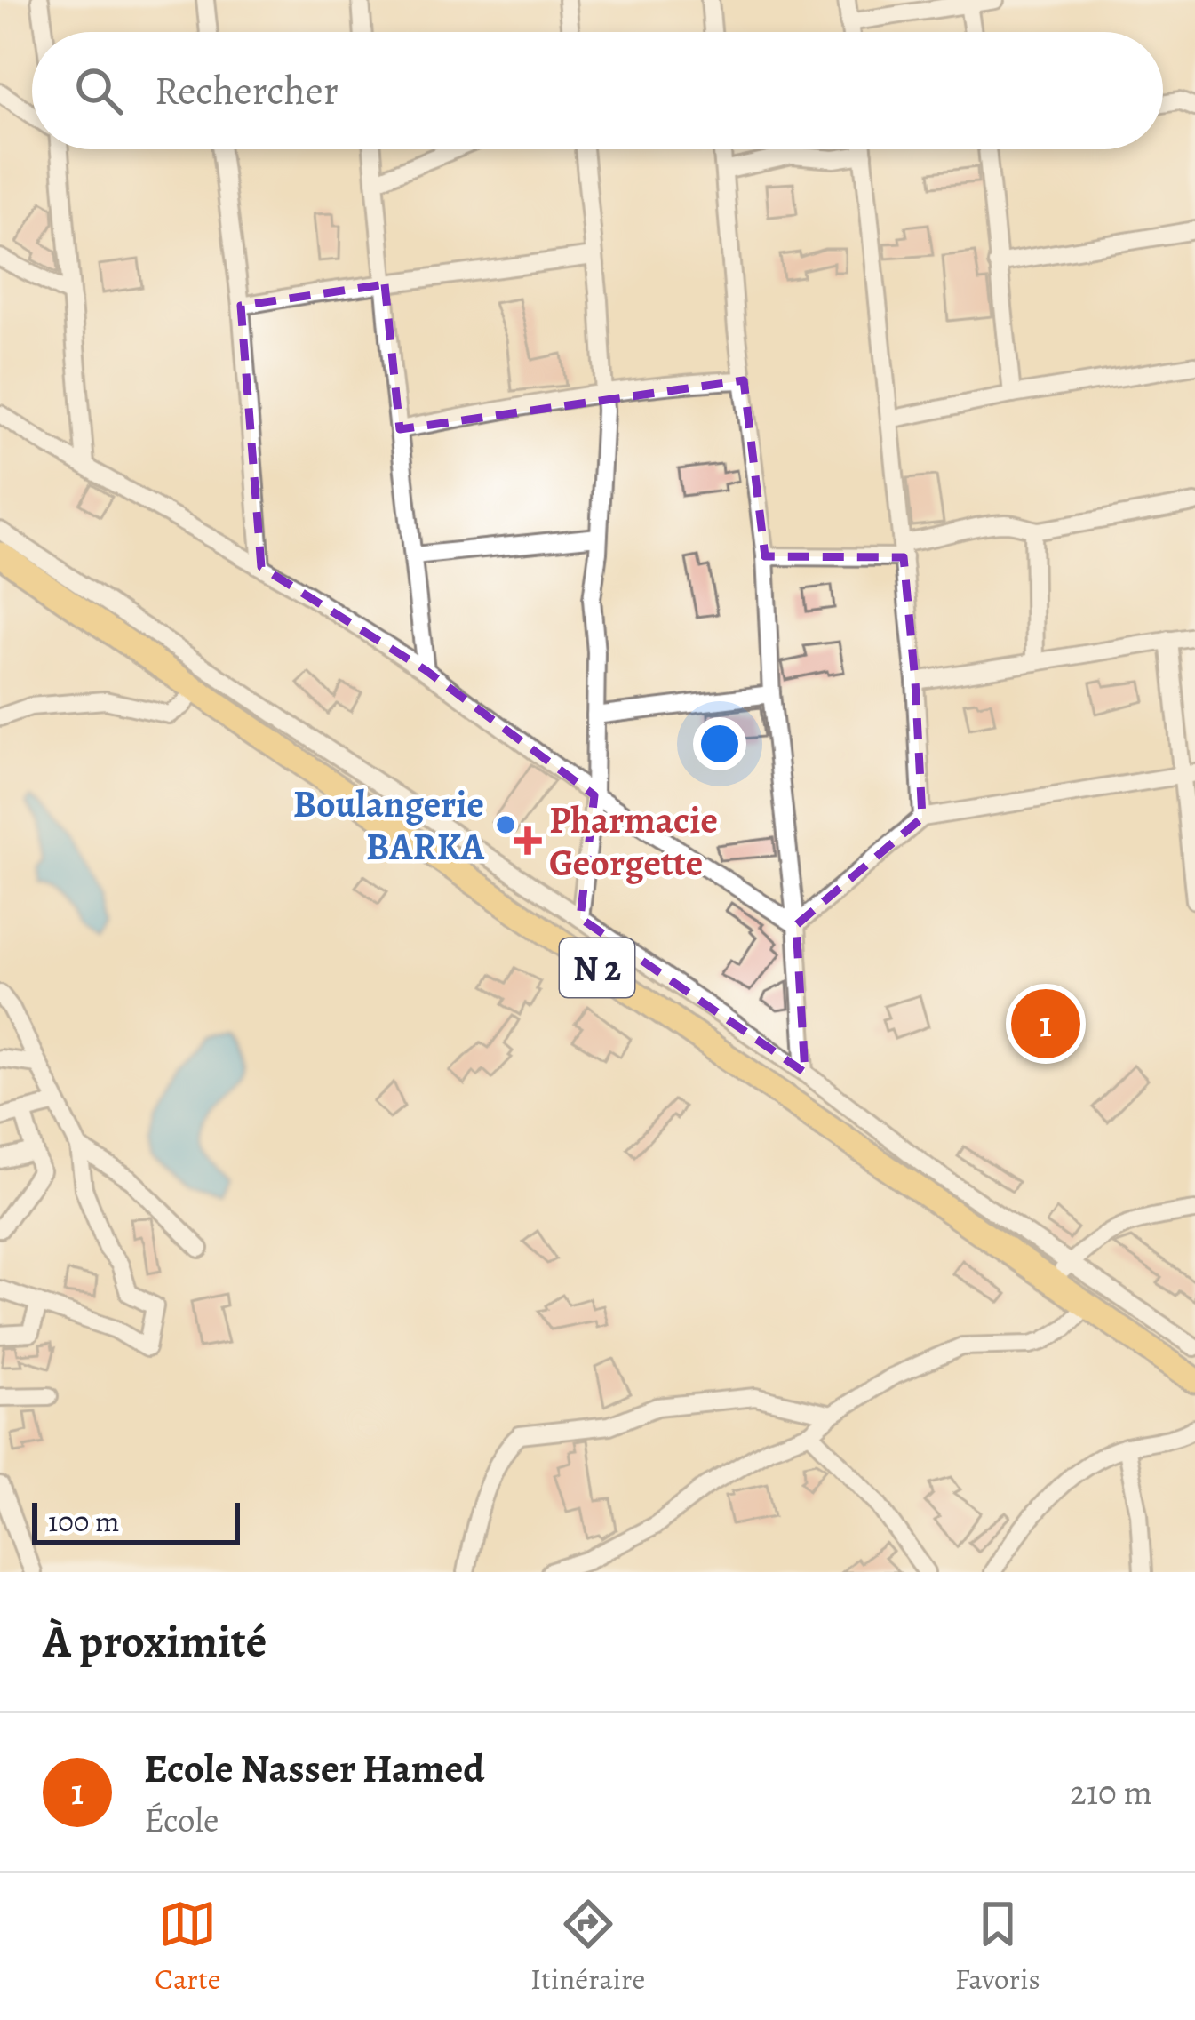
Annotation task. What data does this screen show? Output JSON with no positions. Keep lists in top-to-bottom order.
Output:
{
  "streets": {
    "main road": ["N 2"]
  },
  "places": {
    "other": ["Boulangerie BARKA"],
    "health": ["Pharmacie Georgette"]
  },
  "scale_bar": "100 m",
  "page": {
    "search": "Rechercher",
    "pins": "1",
    "scale": "100 m",
    "heading": "À proximité",
    "list": [
      {
        "mark": "1",
        "name": "Ecole Nasser Hamed",
        "note": "École",
        "value": "210 m"
      }
    ],
    "nav": ["Carte", "Itinéraire", "Favoris"]
  }
}
